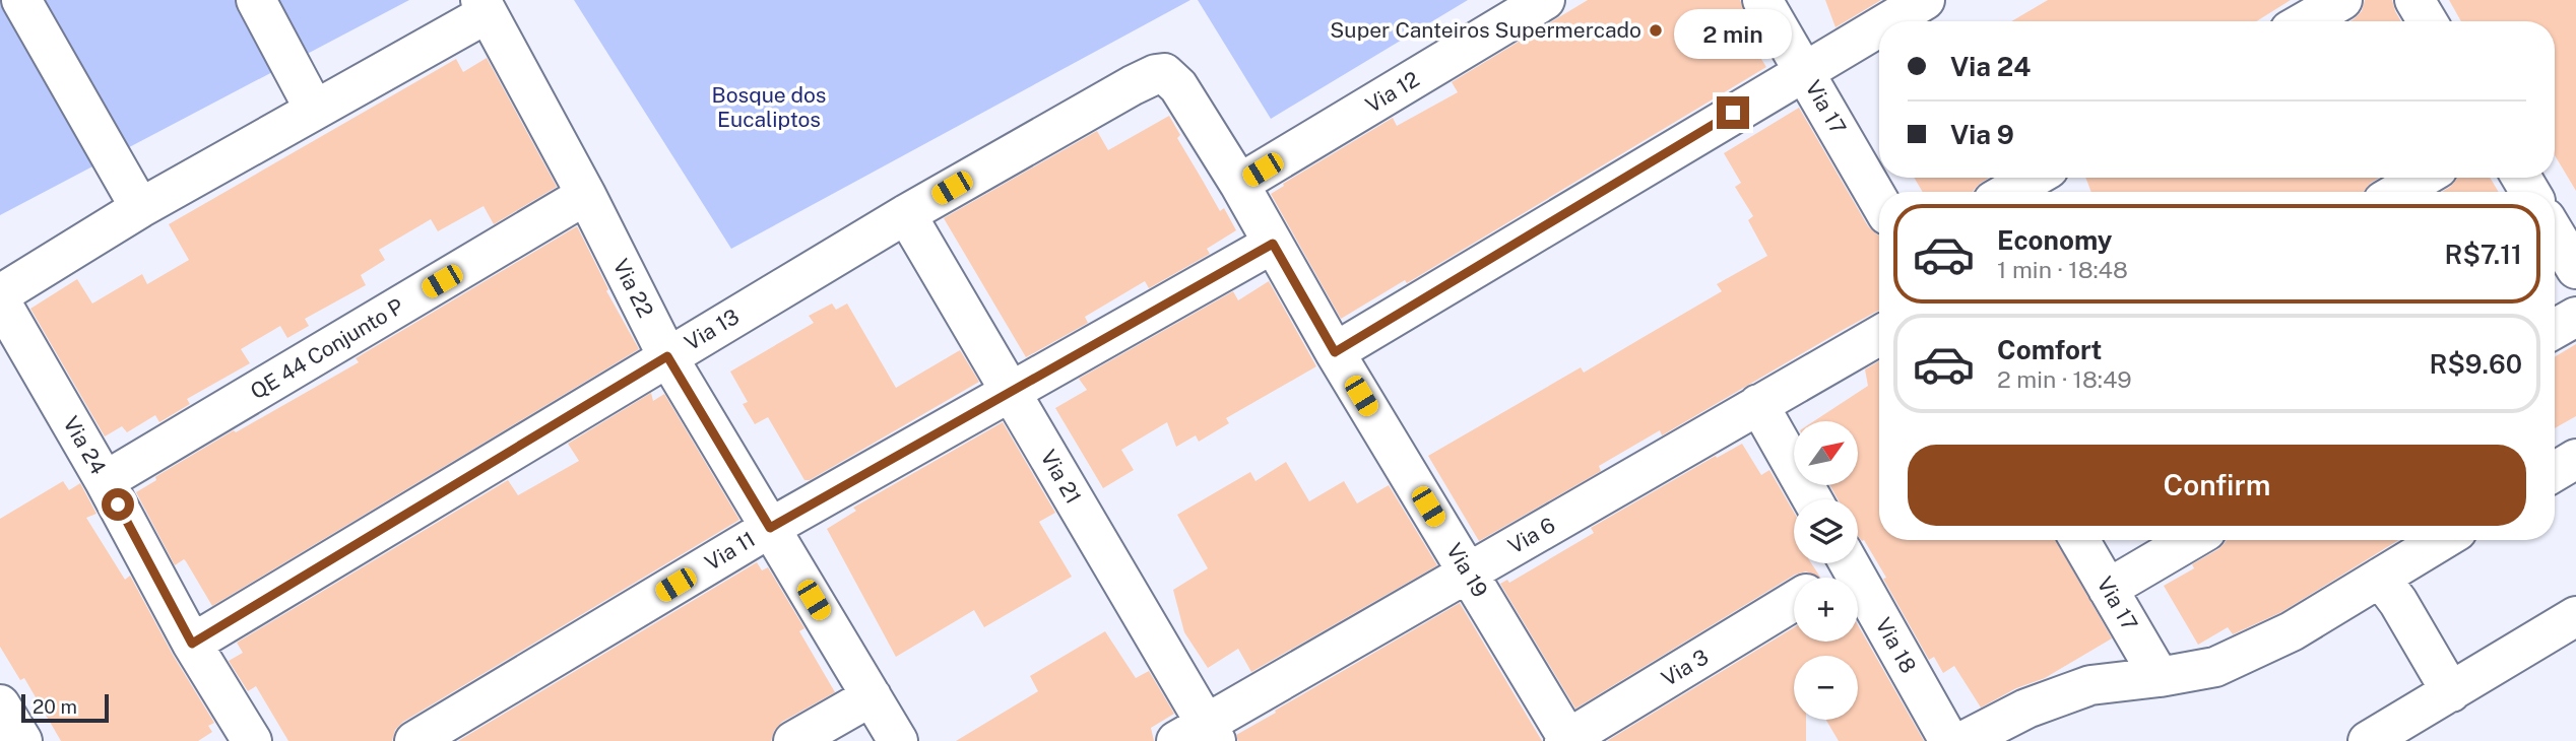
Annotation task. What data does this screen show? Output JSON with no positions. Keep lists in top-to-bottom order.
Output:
{
  "streets": {
    "street": [
      "Via 12",
      "Via 17",
      "Via 22",
      "Via 13",
      "QE 44 Conjunto P",
      "Via 24",
      "Via 21",
      "Via 6",
      "Via 11",
      "Via 19",
      "Via 18",
      "Via 3"
    ]
  },
  "crossings": [
    ["Via 12", "Via 19"],
    ["Via 22", "Via 13"],
    ["Via 22", "QE 44 Conjunto P"],
    ["Via 22", "Via 11"],
    ["Via 13", "Via 24"],
    ["Via 13", "Via 21"],
    ["Via 13", "Via 19"],
    ["QE 44 Conjunto P", "Via 24"],
    ["Via 21", "Via 6"],
    ["Via 21", "Via 11"],
    ["Via 6", "Via 19"],
    ["Via 11", "Via 19"],
    ["Via 19", "Via 3"]
  ],
  "parks": ["Bosque dos Eucaliptos"],
  "places": ["Super Canteiros Supermercado"],
  "scale_bar": "20 m",
  "north": "top right",
  "page": {
    "bubble": "2 min",
    "banner": ["Via 24", "Via 9"],
    "list": [
      {
        "name": "Economy",
        "note": "1 min · 18:48",
        "value": "R$7.11"
      },
      {
        "name": "Comfort",
        "note": "2 min · 18:49",
        "value": "R$9.60"
      }
    ],
    "map_buttons": ["+", "−"],
    "buttons": "Confirm",
    "scale": "20 m"
  }
}
